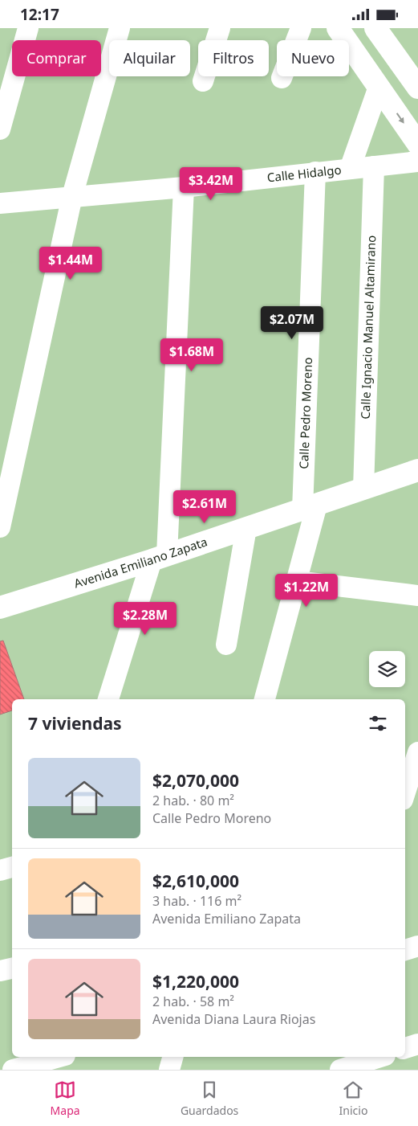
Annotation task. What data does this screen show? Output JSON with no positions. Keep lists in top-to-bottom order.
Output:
{
  "streets": {
    "main road": ["Avenida Emiliano Zapata"],
    "street": ["Calle Hidalgo", "Calle Ignacio Manuel Altamirano", "Calle Pedro Moreno"]
  },
  "crossings": [
    ["Calle Hidalgo", "Calle Ignacio Manuel Altamirano"],
    ["Calle Hidalgo", "Calle Pedro Moreno"],
    ["Calle Ignacio Manuel Altamirano", "Avenida Emiliano Zapata"],
    ["Calle Pedro Moreno", "Avenida Emiliano Zapata"]
  ],
  "page": {
    "status": "12:17",
    "chip": [
      "Comprar",
      "Alquilar",
      "Filtros",
      "Nuevo"
    ],
    "price": [
      "$3.42M",
      "$1.44M",
      "$2.07M",
      "$1.68M",
      "$2.61M",
      "$1.22M",
      "$2.28M"
    ],
    "heading": "7 viviendas",
    "list": [
      {
        "name": "$2,070,000",
        "note": "2 hab. · 80 m² · Calle Pedro Moreno"
      },
      {
        "name": "$2,610,000",
        "note": "3 hab. · 116 m² · Avenida Emiliano Zapata"
      },
      {
        "name": "$1,220,000",
        "note": "2 hab. · 58 m² · Avenida Diana Laura Riojas"
      }
    ],
    "tabs": ["Mapa", "Guardados", "Inicio"]
  }
}
